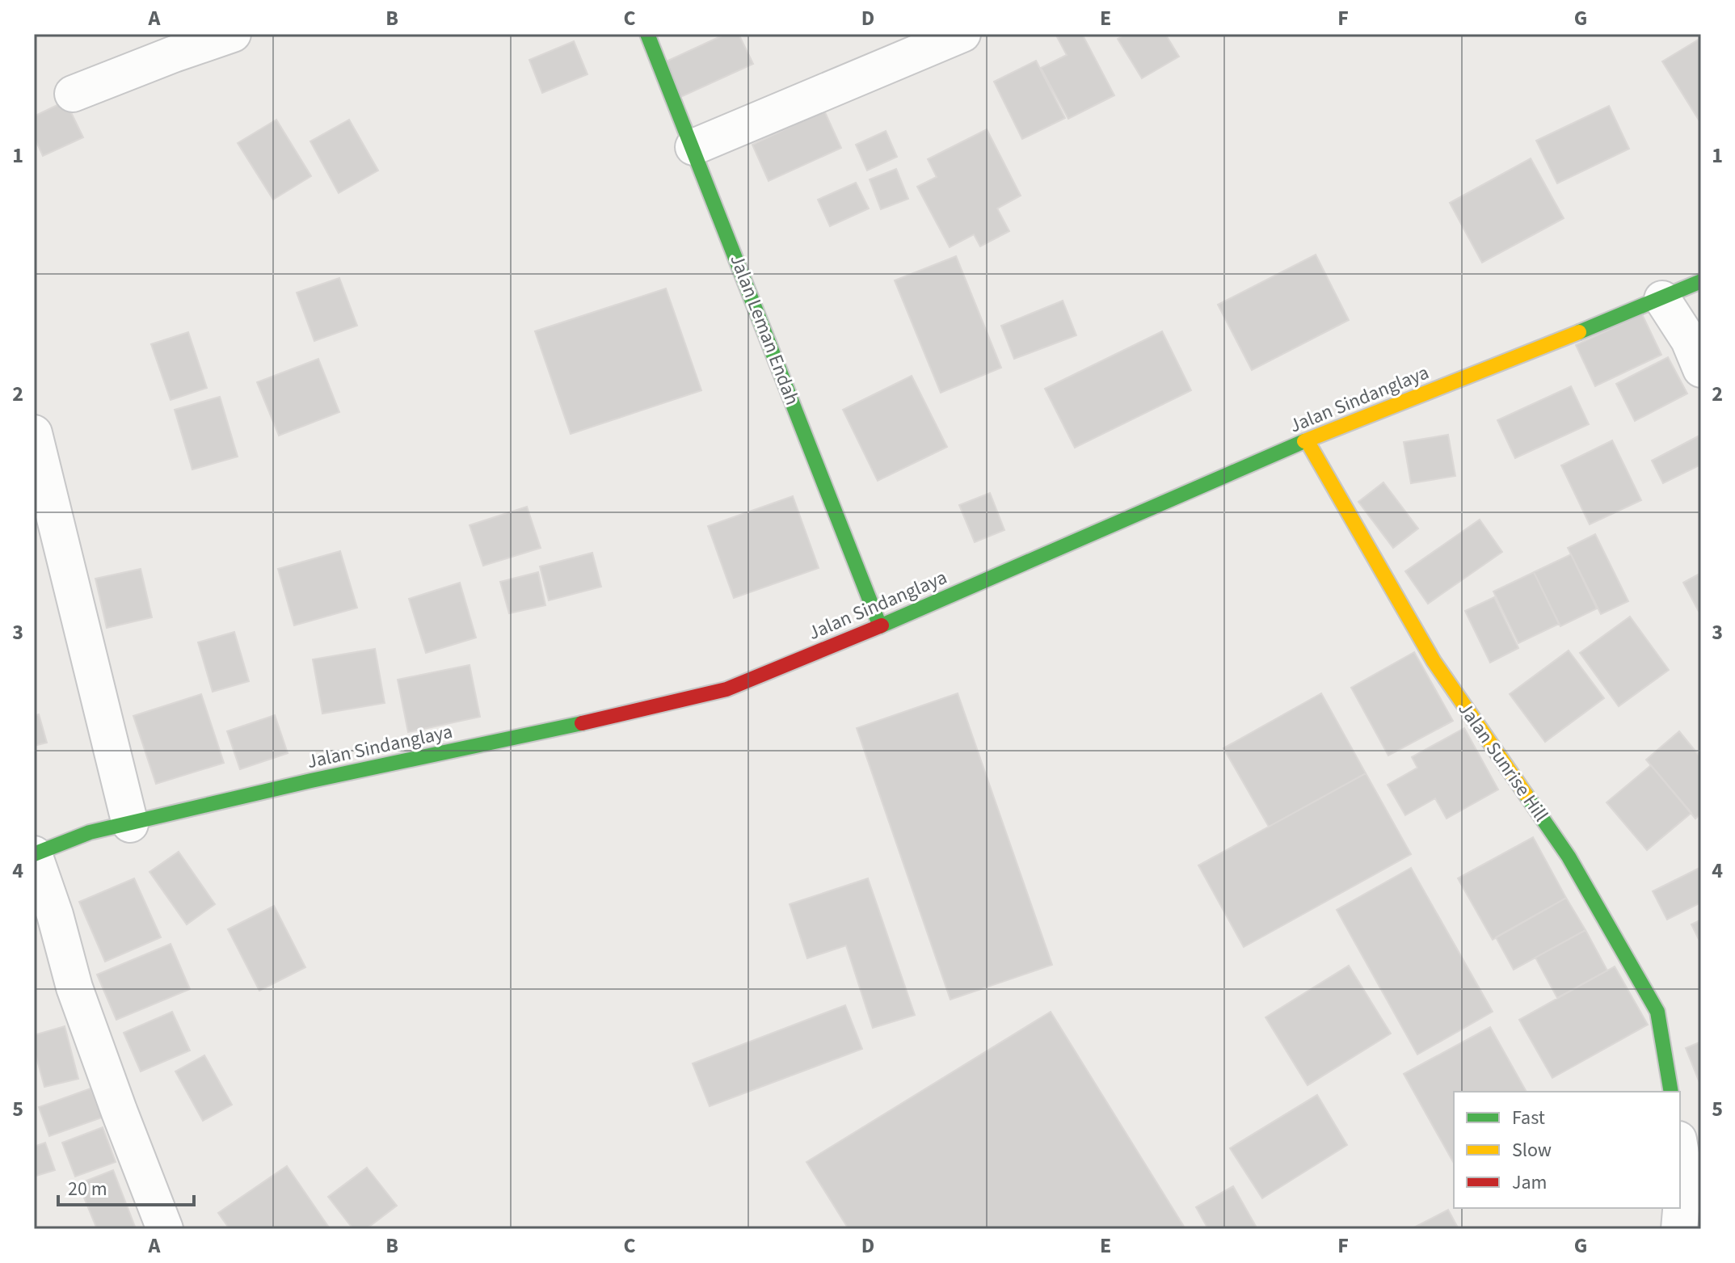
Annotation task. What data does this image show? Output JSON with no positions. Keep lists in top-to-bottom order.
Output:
{
  "streets": {
    "street": ["Jalan Leman Endah", "Jalan Sindanglaya", "Jalan Sunrise Hill"]
  },
  "crossings": [
    ["Jalan Leman Endah", "Jalan Sindanglaya"],
    ["Jalan Sindanglaya", "Jalan Sunrise Hill"]
  ],
  "legend": ["Fast", "Slow", "Jam"],
  "scale_bar": "20 m",
  "grid": {
    "columns": [
      "A",
      "B",
      "C",
      "D",
      "E",
      "F",
      "G"
    ],
    "rows": [
      "1",
      "2",
      "3",
      "4",
      "5"
    ]
  }
}
